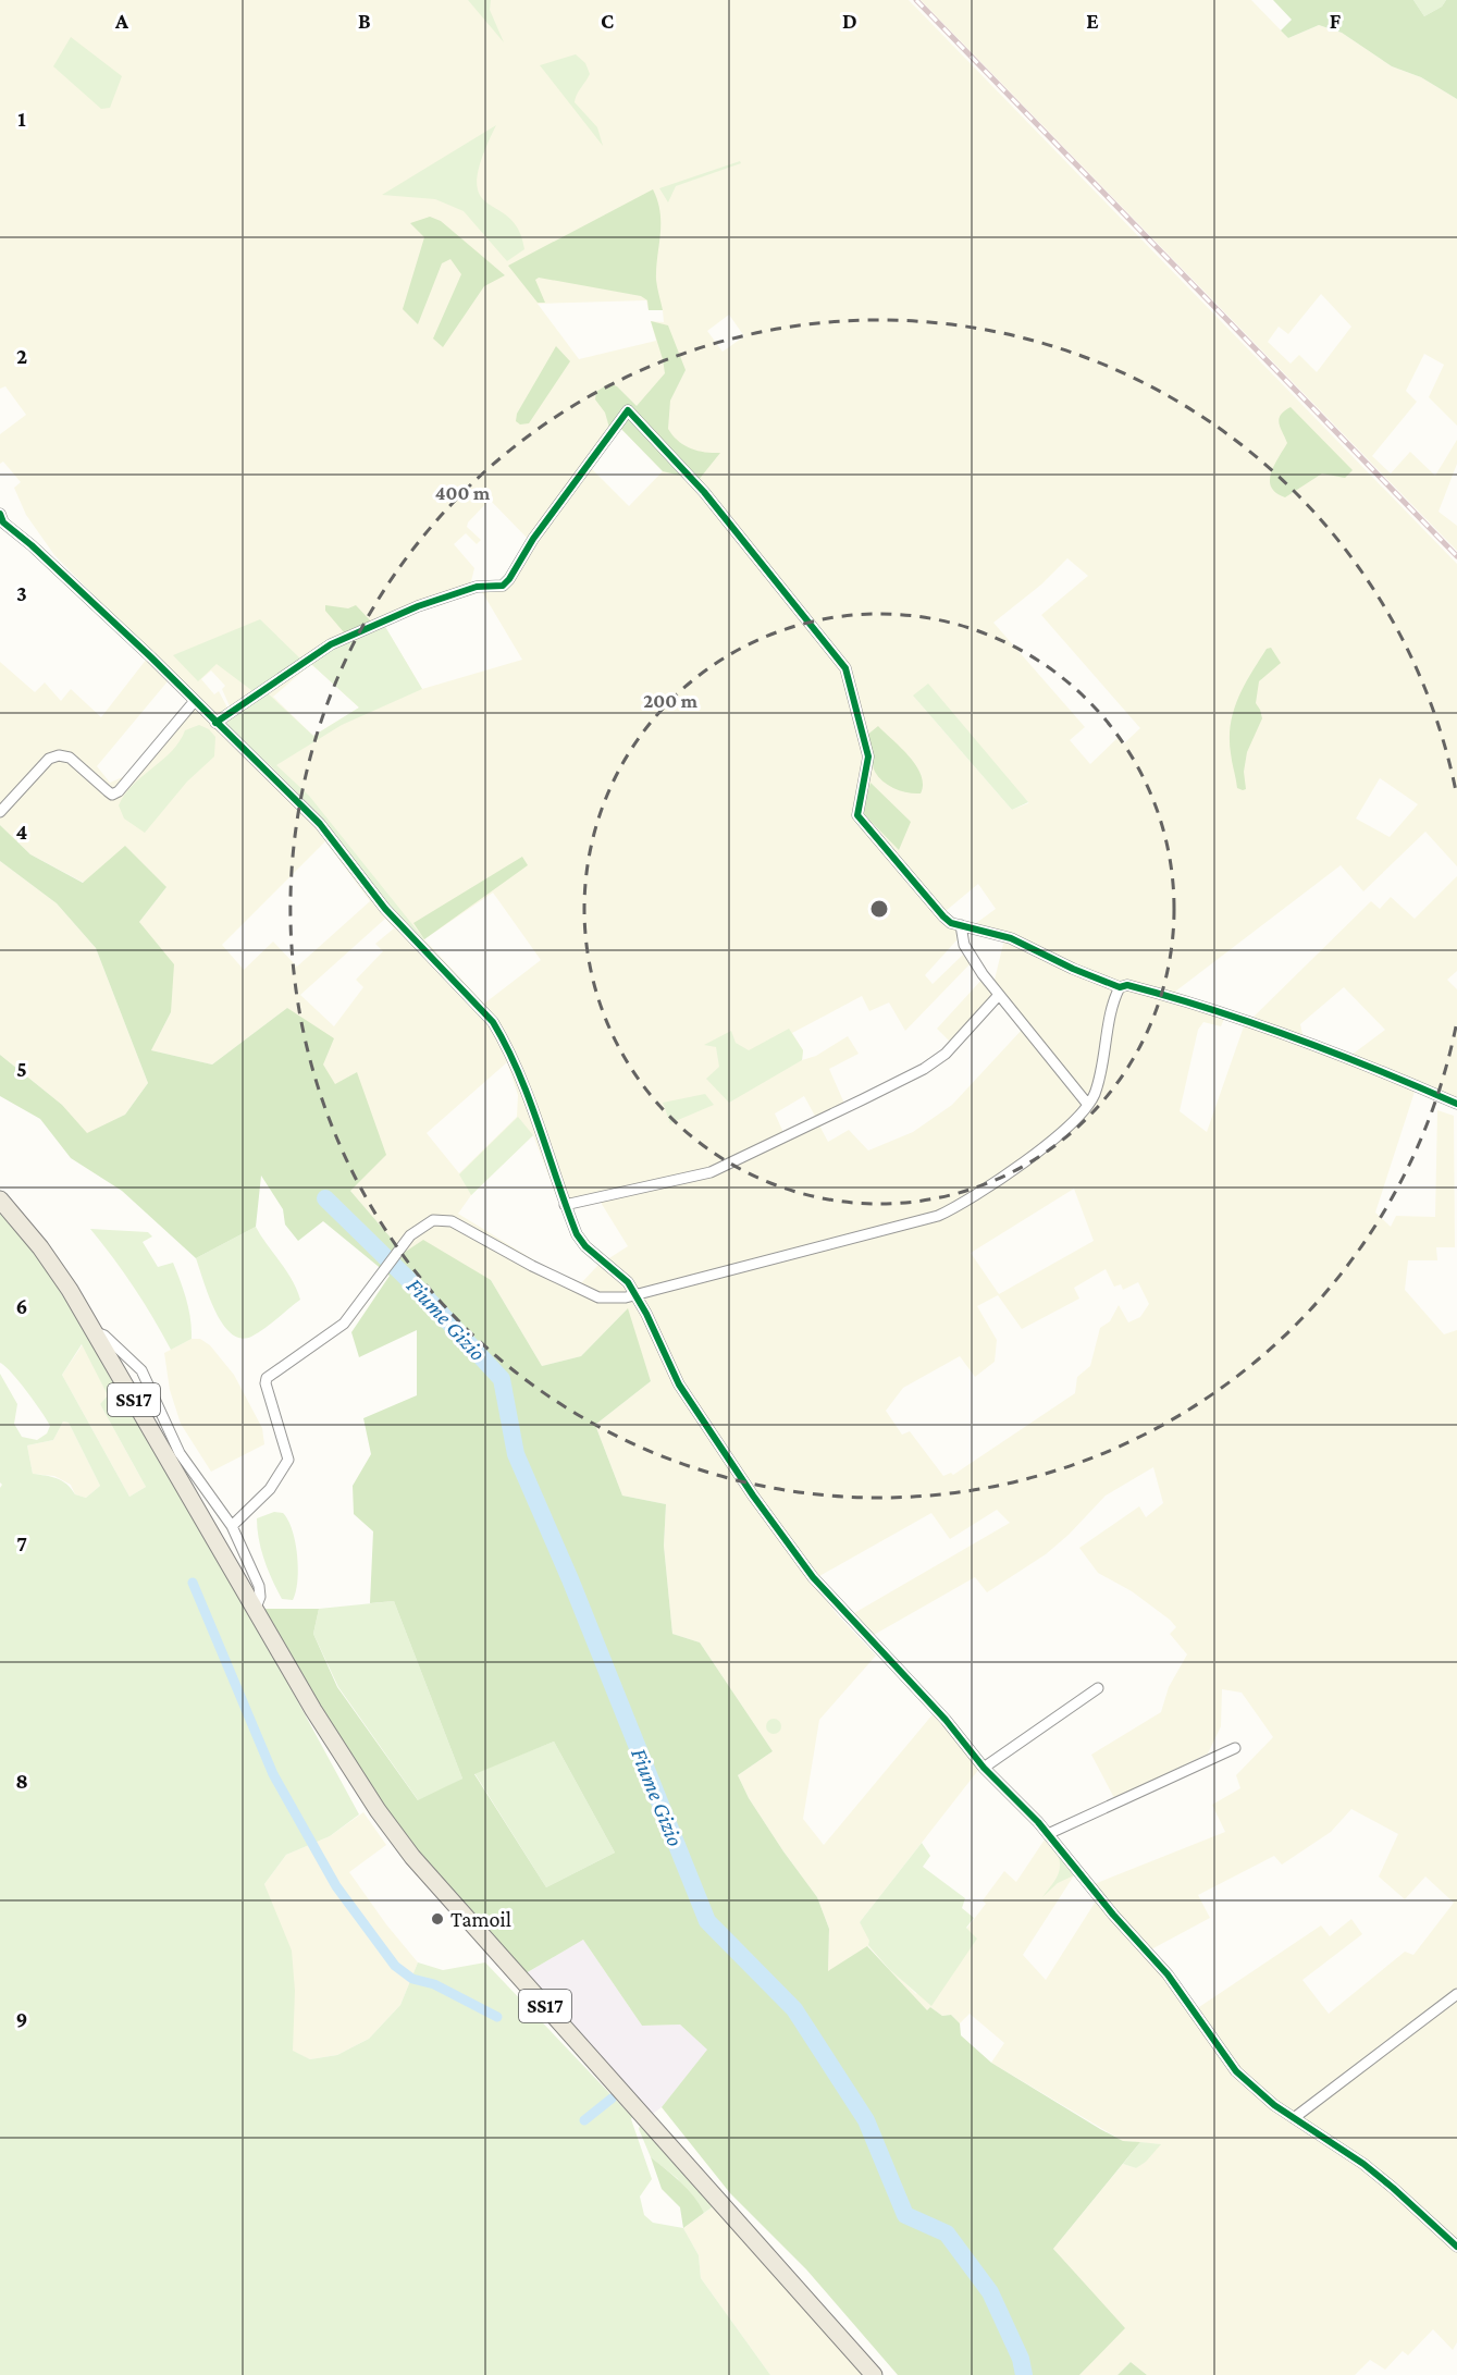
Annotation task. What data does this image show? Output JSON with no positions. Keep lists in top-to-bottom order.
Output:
{
  "streets": {
    "main road": ["SS17"]
  },
  "water": ["Fiume Gizio"],
  "places": ["Tamoil"],
  "grid": {
    "columns": [
      "A",
      "B",
      "C",
      "D",
      "E",
      "F"
    ],
    "rows": [
      "1",
      "2",
      "3",
      "4",
      "5",
      "6",
      "7",
      "8",
      "9"
    ]
  },
  "rings": ["400 m", "200 m"]
}
